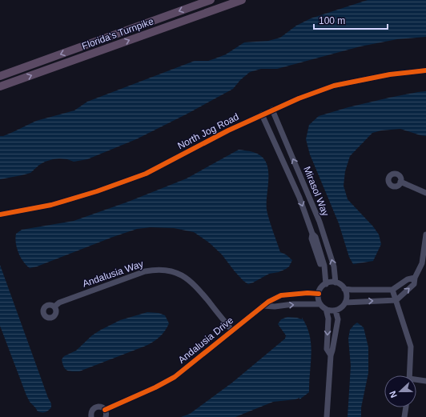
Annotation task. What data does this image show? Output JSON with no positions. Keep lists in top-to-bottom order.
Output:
{
  "streets": {
    "highway": ["Florida's Turnpike"],
    "street": [
      "North Jog Road",
      "Mirasol Way",
      "Andalusia Way",
      "Andalusia Drive"
    ]
  },
  "crossings": [
    ["North Jog Road", "Mirasol Way"],
    ["Mirasol Way", "Andalusia Drive"],
    ["Andalusia Way", "Andalusia Drive"]
  ],
  "scale_bar": "100 m",
  "north": "left"
}
